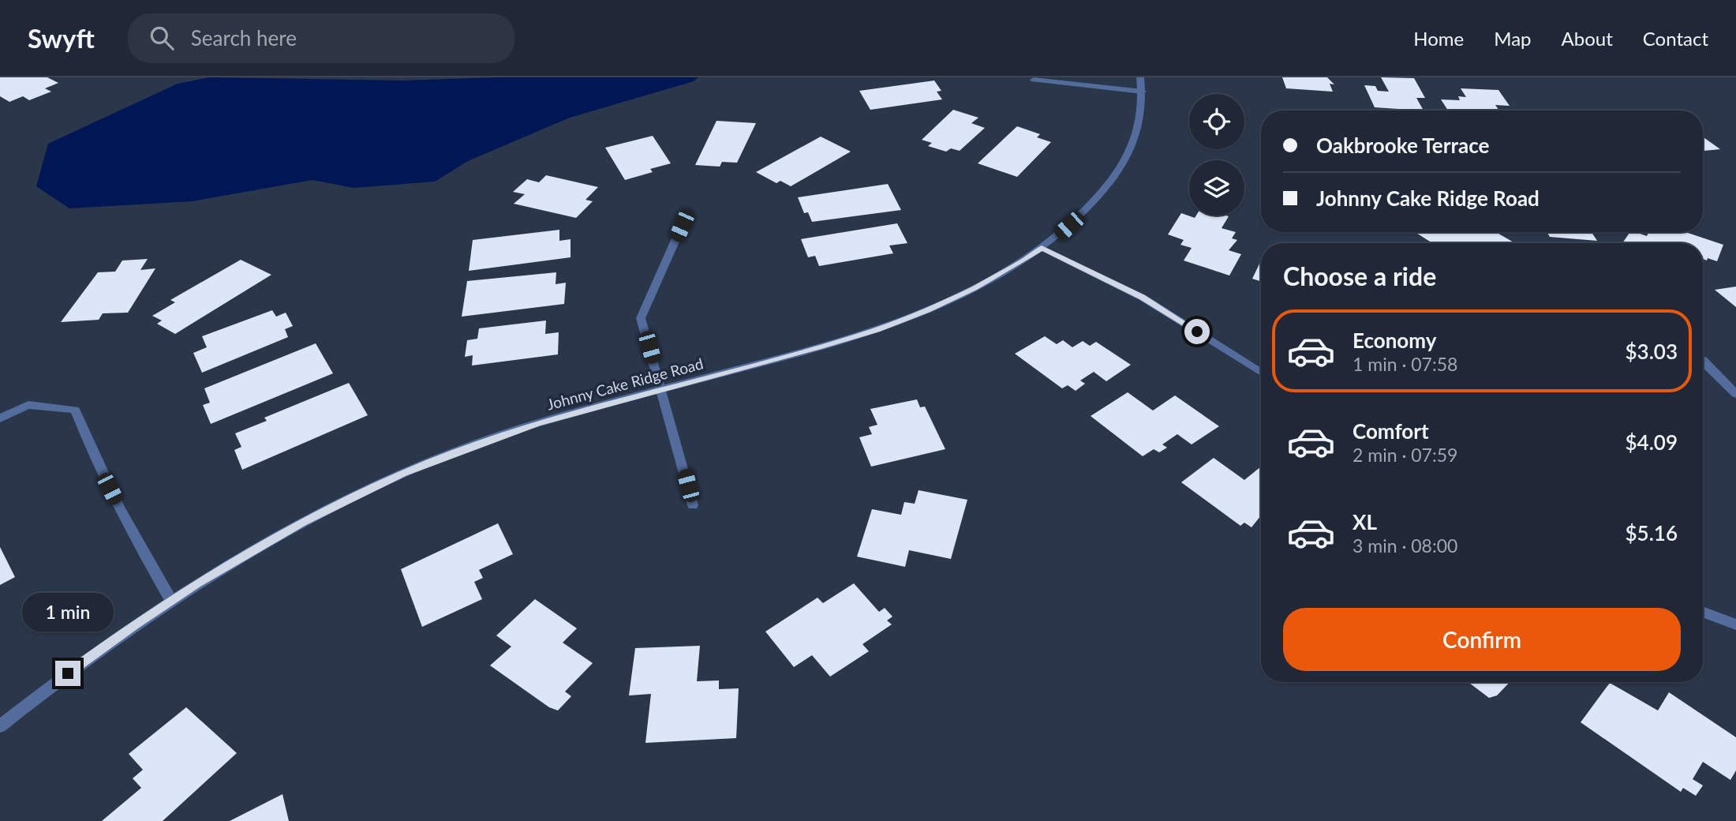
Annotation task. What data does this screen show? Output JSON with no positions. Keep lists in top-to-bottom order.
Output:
{
  "streets": {
    "street": ["Johnny Cake Ridge Road"]
  },
  "page": {
    "header": "Swyft",
    "search": "Search here",
    "nav": [
      "Home",
      "Map",
      "About",
      "Contact"
    ],
    "banner": ["Oakbrooke Terrace", "Johnny Cake Ridge Road"],
    "heading": "Choose a ride",
    "list": [
      {
        "name": "Economy",
        "note": "1 min · 07:58",
        "value": "$3.03"
      },
      {
        "name": "Comfort",
        "note": "2 min · 07:59",
        "value": "$4.09"
      },
      {
        "name": "XL",
        "note": "3 min · 08:00",
        "value": "$5.16"
      }
    ],
    "bubble": "1 min",
    "buttons": "Confirm"
  }
}
